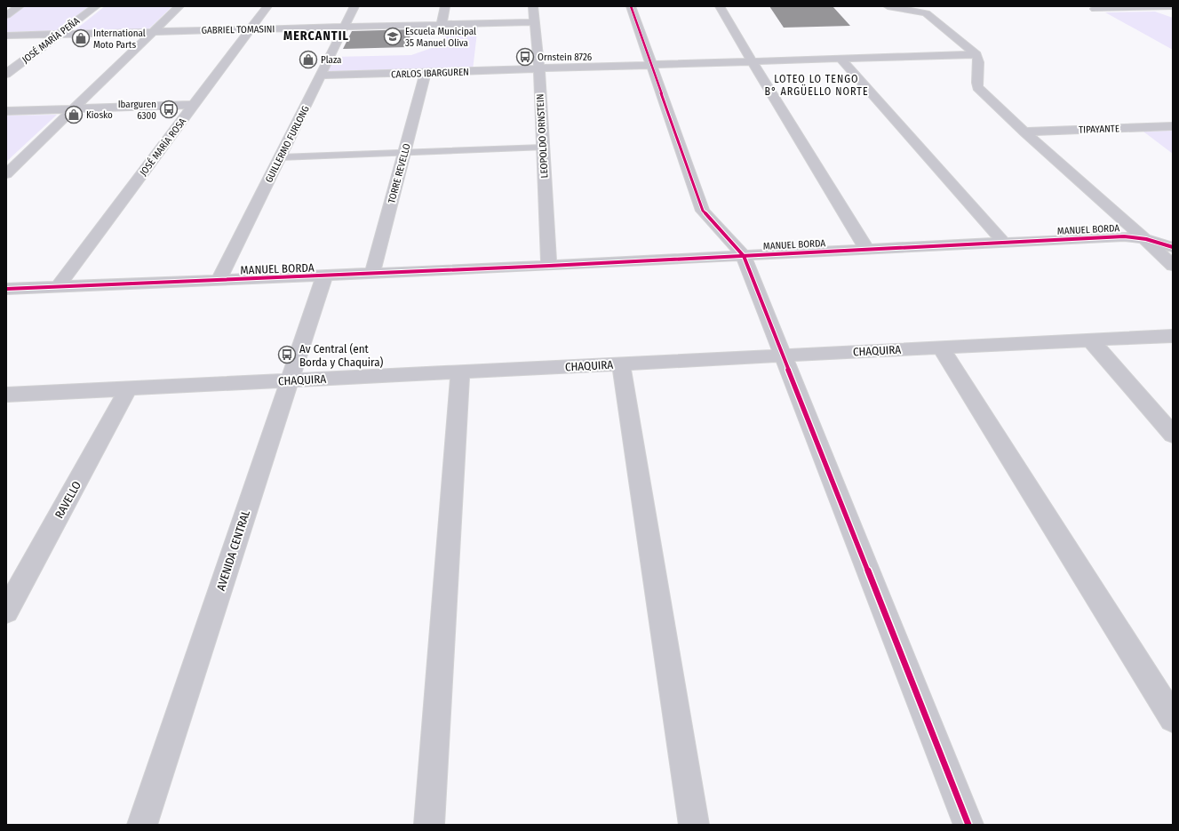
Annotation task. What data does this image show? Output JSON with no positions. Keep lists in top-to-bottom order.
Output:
{
  "streets": {
    "street": [
      "GABRIEL TOMASINI",
      "JOSÉ MARÍA PEÑA",
      "CARLOS IBARGUREN",
      "TIPAYANTE",
      "LEOPOLDO ORNSTEIN",
      "GUILLERMO FURLONG",
      "JOSÉ MARÍA ROSA",
      "TORRE REVELLO",
      "MANUEL BORDA",
      "CHAQUIRA",
      "RAVELLO",
      "AVENIDA CENTRAL"
    ]
  },
  "crossings": [
    ["GABRIEL TOMASINI", "JOSÉ MARÍA PEÑA"],
    ["GABRIEL TOMASINI", "LEOPOLDO ORNSTEIN"],
    ["GABRIEL TOMASINI", "GUILLERMO FURLONG"],
    ["GABRIEL TOMASINI", "JOSÉ MARÍA ROSA"],
    ["CARLOS IBARGUREN", "LEOPOLDO ORNSTEIN"],
    ["CARLOS IBARGUREN", "GUILLERMO FURLONG"],
    ["CARLOS IBARGUREN", "TORRE REVELLO"],
    ["LEOPOLDO ORNSTEIN", "MANUEL BORDA"],
    ["GUILLERMO FURLONG", "MANUEL BORDA"],
    ["JOSÉ MARÍA ROSA", "MANUEL BORDA"],
    ["TORRE REVELLO", "MANUEL BORDA"],
    ["MANUEL BORDA", "AVENIDA CENTRAL"],
    ["CHAQUIRA", "RAVELLO"],
    ["CHAQUIRA", "AVENIDA CENTRAL"]
  ],
  "districts": ["MERCANTIL", "LOTEO LO TENGO B° ARGÜELLO NORTE"],
  "places": {
    "school or university": ["Escuela Municipal 35 Manuel Oliva"],
    "shop": ["International Moto Parts", "Plaza", "Kiosko"],
    "bus stop": ["Ornstein 8726", "Ibarguren 6300", "Av Central (ent Borda y Chaquira)"]
  }
}
